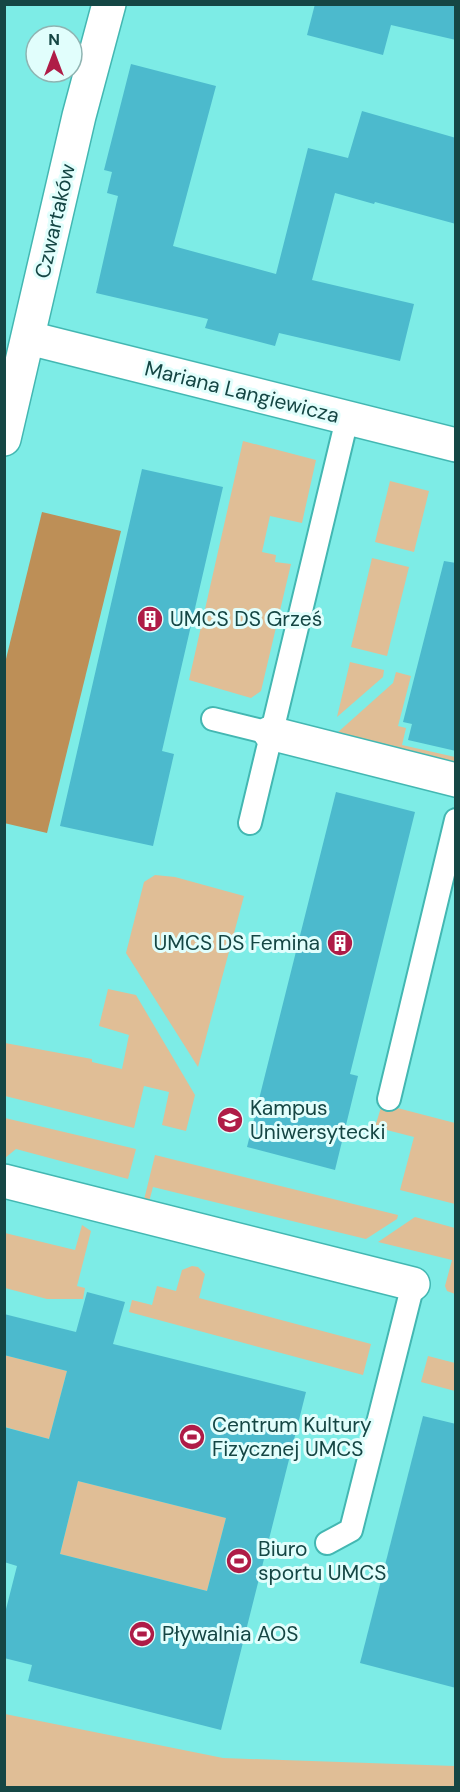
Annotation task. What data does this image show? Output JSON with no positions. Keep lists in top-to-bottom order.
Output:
{
  "streets": {
    "street": ["Czwartaków", "Mariana Langiewicza"]
  },
  "crossings": [
    ["Czwartaków", "Mariana Langiewicza"]
  ],
  "places": {
    "building": ["UMCS DS Grześ", "UMCS DS Femina"],
    "school or university": ["Kampus Uniwersytecki"],
    "sports": ["Centrum Kultury Fizycznej UMCS", "Biuro sportu UMCS", "Pływalnia AOS"]
  },
  "north": "top"
}
